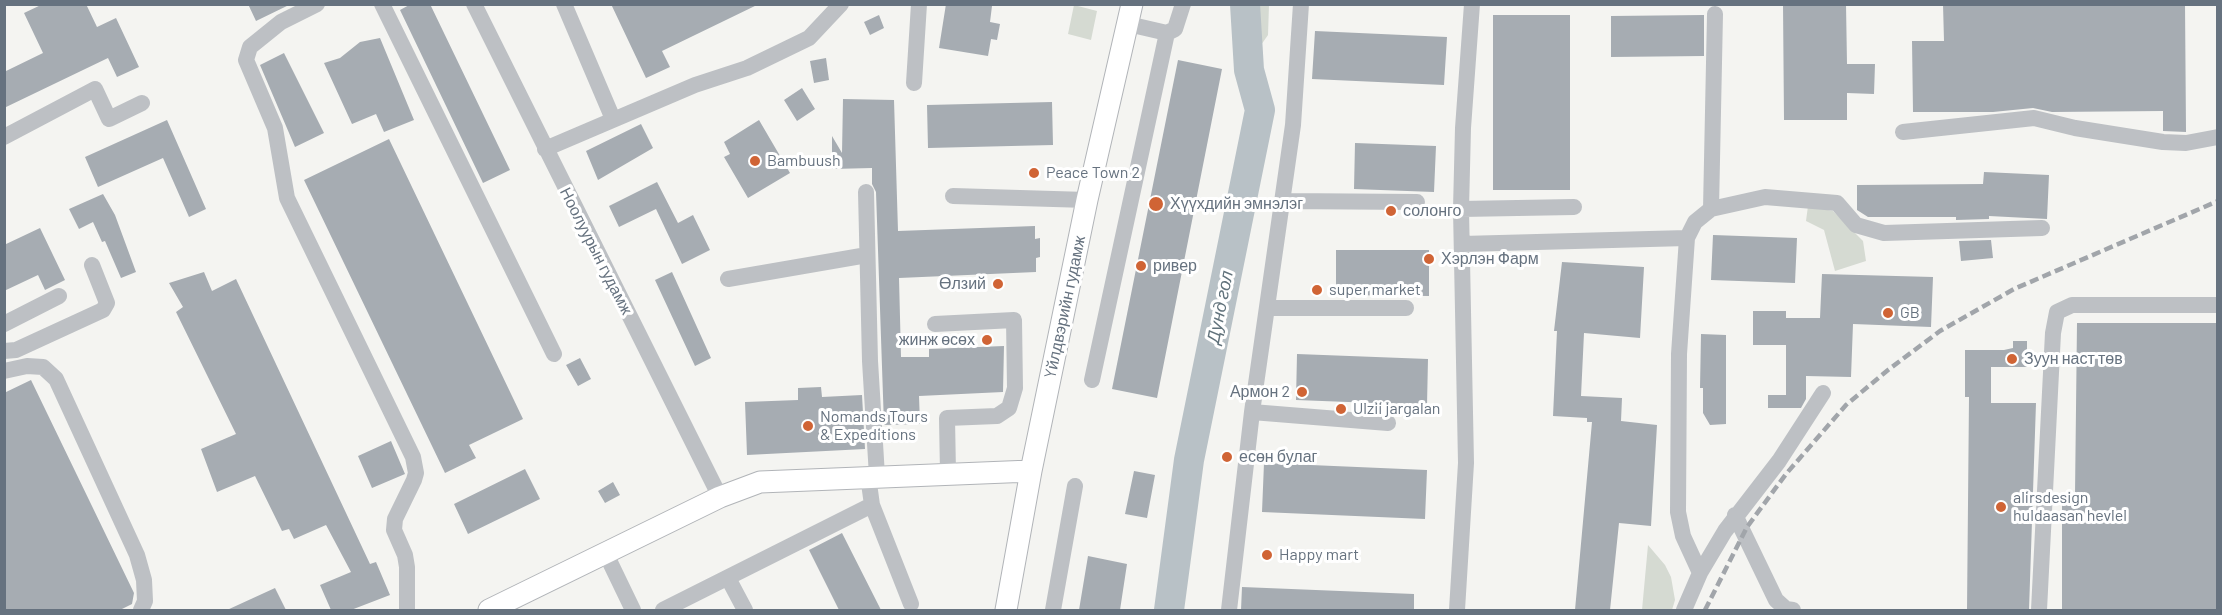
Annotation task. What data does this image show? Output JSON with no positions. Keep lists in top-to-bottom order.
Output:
{
  "streets": {
    "main road": ["Yйлдвэрийн гудамж"],
    "street": ["Ноолуурын гудамж"]
  },
  "water": ["Дунд гол"],
  "places": [
    "Bambuush",
    "Peace Town 2",
    "Хүүхдийн эмнэлэг",
    "солонго",
    "Хэрлэн Фарм",
    "ривер",
    "Өлзий",
    "super market",
    "GB",
    "жинж өсөх",
    "Зуун наст төв",
    "Армон 2",
    "Ulzii jargalan",
    "Nomands Tours & Expeditions",
    "есөн булаг",
    "alirsdesign huldaasan hevlel",
    "Happy mart"
  ]
}
